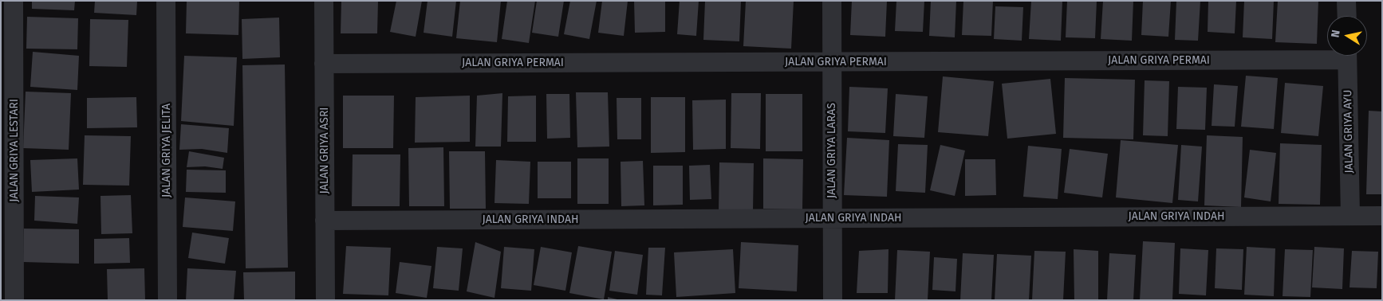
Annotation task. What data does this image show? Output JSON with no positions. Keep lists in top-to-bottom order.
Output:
{
  "streets": {
    "street": [
      "JALAN GRIYA PERMAI",
      "JALAN GRIYA AYU",
      "JALAN GRIYA LESTARI",
      "JALAN GRIYA JELITA",
      "JALAN GRIYA ASRI",
      "JALAN GRIYA LARAS",
      "JALAN GRIYA INDAH"
    ]
  },
  "crossings": [
    ["JALAN GRIYA PERMAI", "JALAN GRIYA ASRI"],
    ["JALAN GRIYA PERMAI", "JALAN GRIYA LARAS"],
    ["JALAN GRIYA AYU", "JALAN GRIYA INDAH"],
    ["JALAN GRIYA ASRI", "JALAN GRIYA INDAH"],
    ["JALAN GRIYA LARAS", "JALAN GRIYA INDAH"]
  ],
  "north": "left"
}
